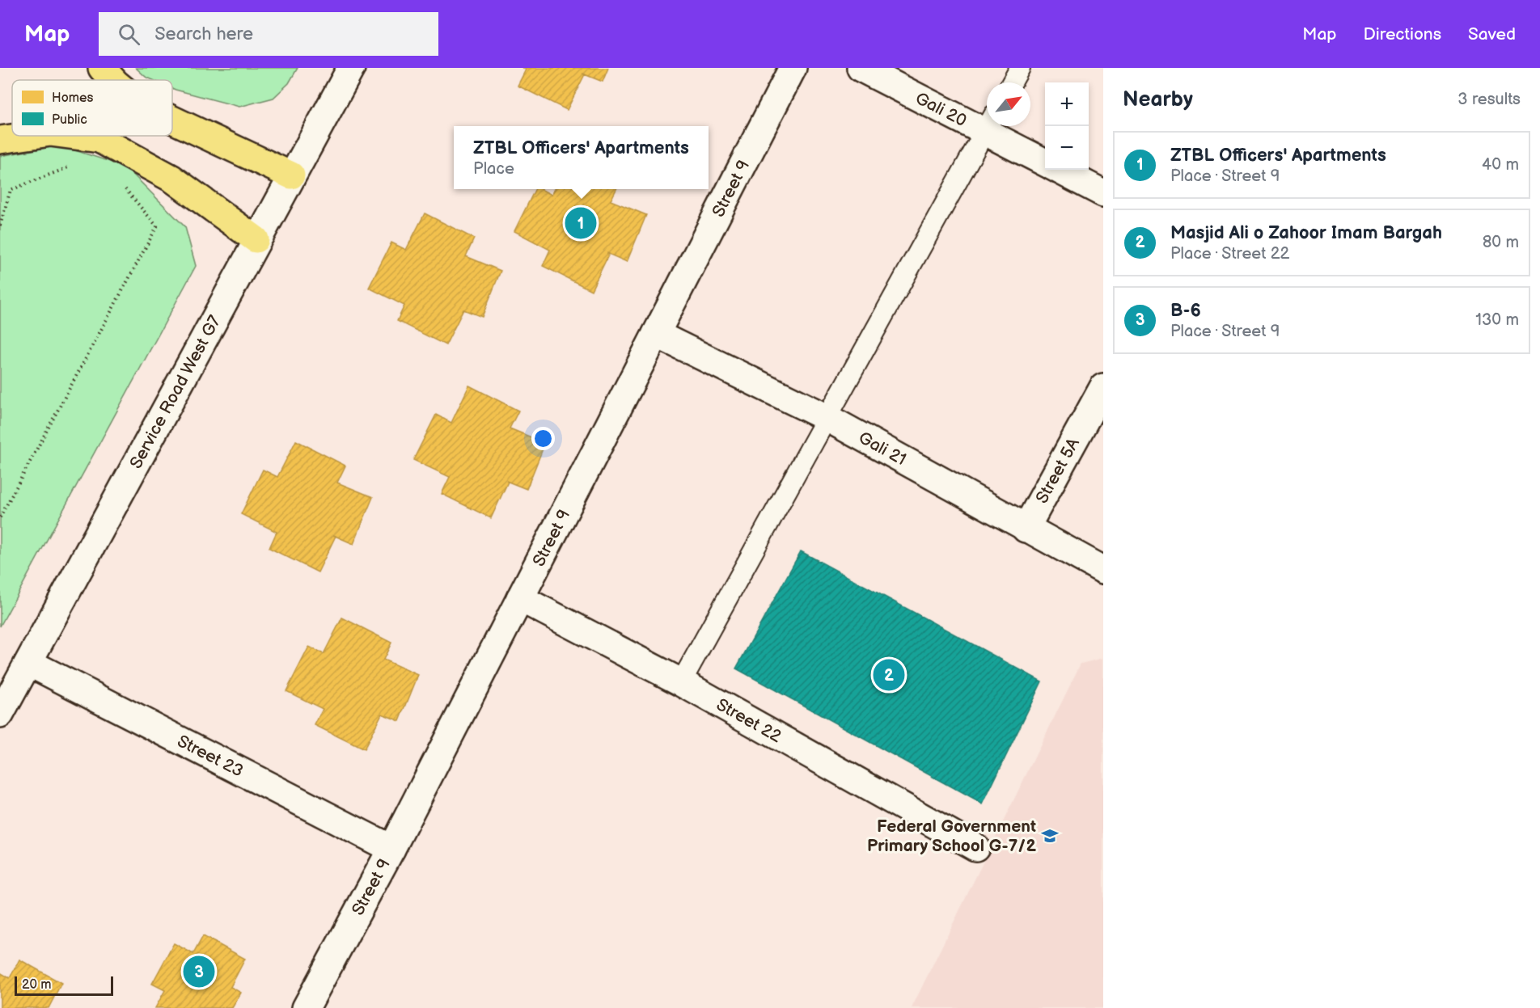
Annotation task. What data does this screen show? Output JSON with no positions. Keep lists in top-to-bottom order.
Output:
{
  "streets": {
    "street": [
      "Gali 20",
      "Street 9",
      "Service Road West G7",
      "Gali 21",
      "Street 5A",
      "Street 22",
      "Street 23"
    ]
  },
  "crossings": [
    ["Street 9", "Gali 21"],
    ["Street 9", "Street 22"],
    ["Street 9", "Street 23"],
    ["Service Road West G7", "Street 23"],
    ["Gali 21", "Street 5A"]
  ],
  "places": {
    "school or university": ["Federal Government Primary School G-7/2"]
  },
  "legend": ["Homes", "Public"],
  "scale_bar": "20 m",
  "north": "top right",
  "page": {
    "header": "Map",
    "search": "Search here",
    "nav": ["Map", "Directions", "Saved"],
    "heading": ["Nearby", "3 results"],
    "map_buttons": ["+", "−"],
    "popup": ["ZTBL Officers' Apartments", "Place"],
    "list": [
      {
        "mark": "1",
        "name": "ZTBL Officers' Apartments",
        "note": "Place · Street 9",
        "value": "40 m"
      },
      {
        "mark": "2",
        "name": "Masjid Ali o Zahoor Imam Bargah",
        "note": "Place · Street 22",
        "value": "80 m"
      },
      {
        "mark": "3",
        "name": "B-6",
        "note": "Place · Street 9",
        "value": "130 m"
      }
    ],
    "pins": ["1", "2", "3"],
    "scale": "20 m"
  }
}
